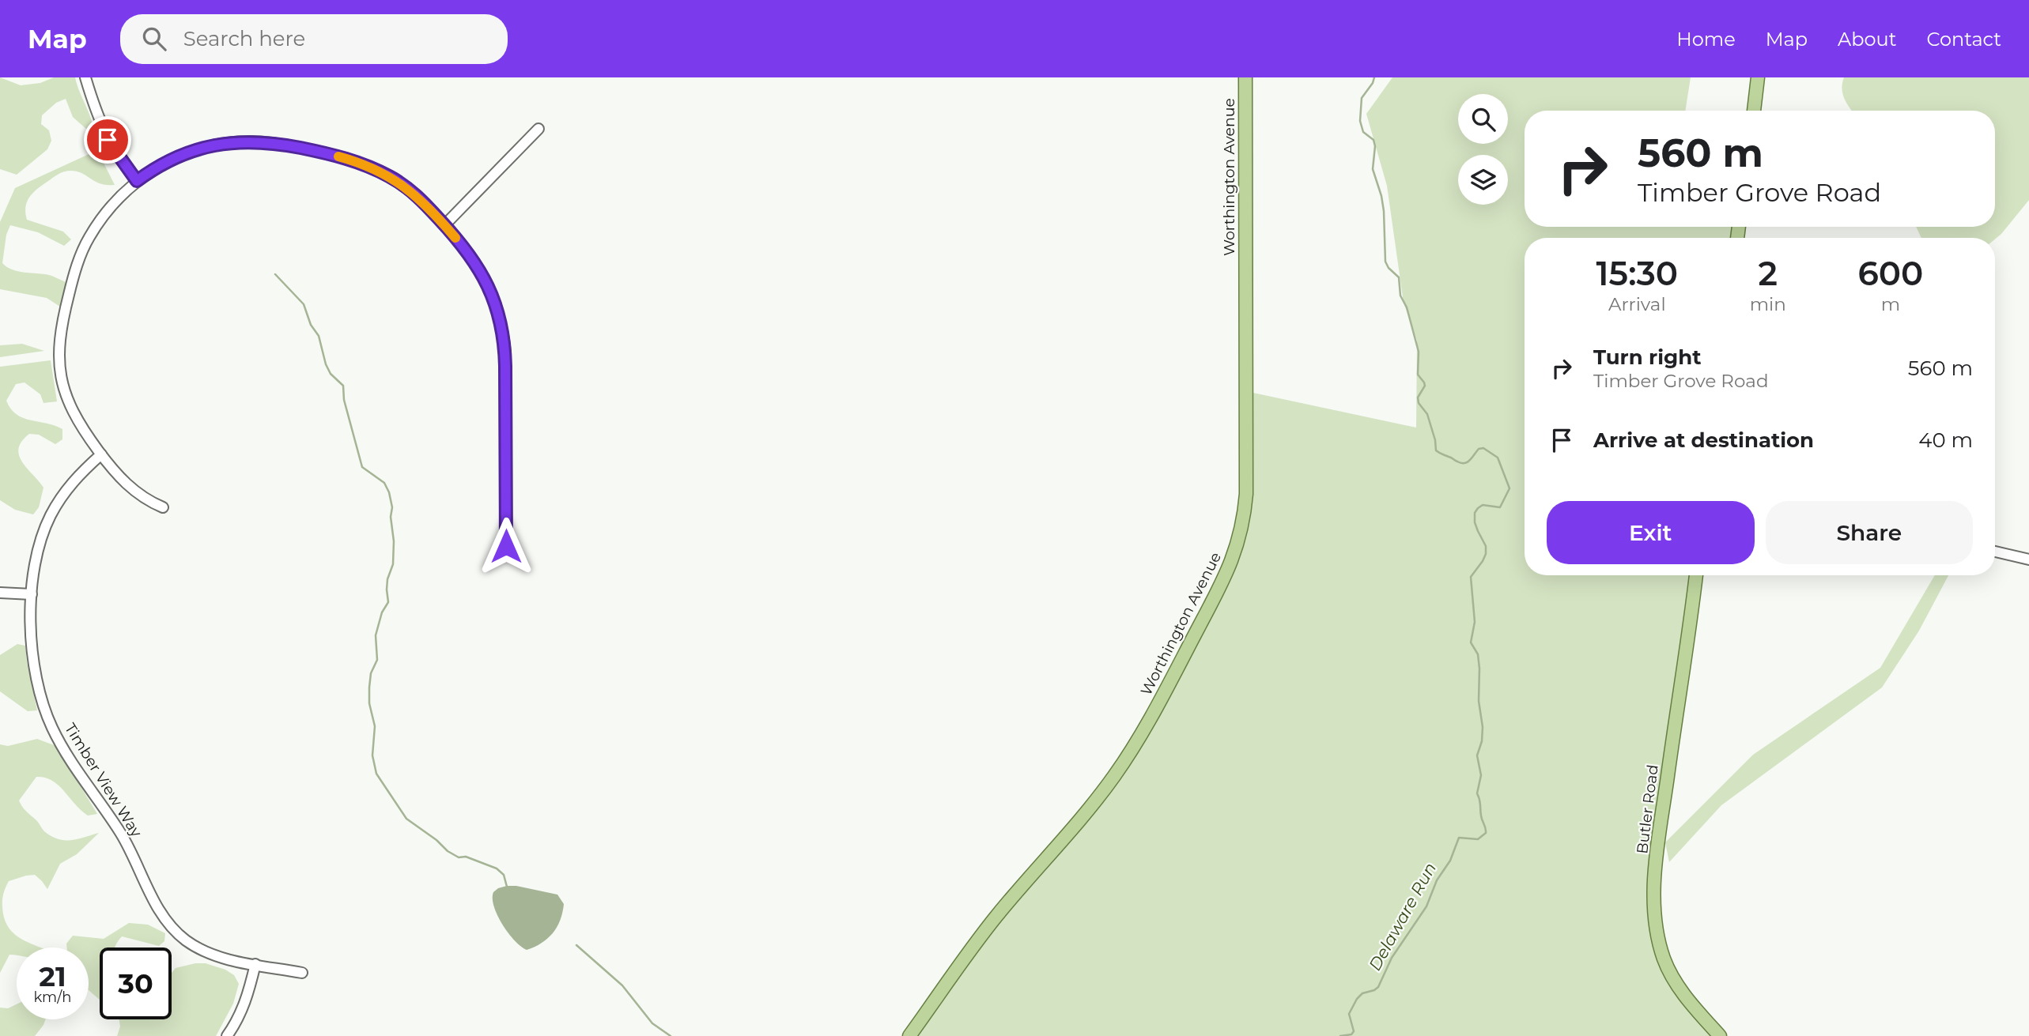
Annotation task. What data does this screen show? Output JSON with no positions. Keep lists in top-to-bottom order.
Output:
{
  "streets": {
    "main road": ["Worthington Avenue", "Butler Road"],
    "street": ["Timber View Way"]
  },
  "water": ["Delaware Run"],
  "page": {
    "header": "Map",
    "search": "Search here",
    "nav": [
      "Home",
      "Map",
      "About",
      "Contact"
    ],
    "turn": ["560 m", "Timber Grove Road"],
    "eta": [
      "15:30",
      "Arrival",
      "2",
      "min",
      "600",
      "m"
    ],
    "list": [
      {
        "name": "Turn right",
        "note": "Timber Grove Road",
        "value": "560 m"
      },
      {
        "name": "Arrive at destination",
        "value": "40 m"
      }
    ],
    "buttons": ["Exit", "Share"],
    "speed": "21 km/h",
    "limit": "30"
  }
}
